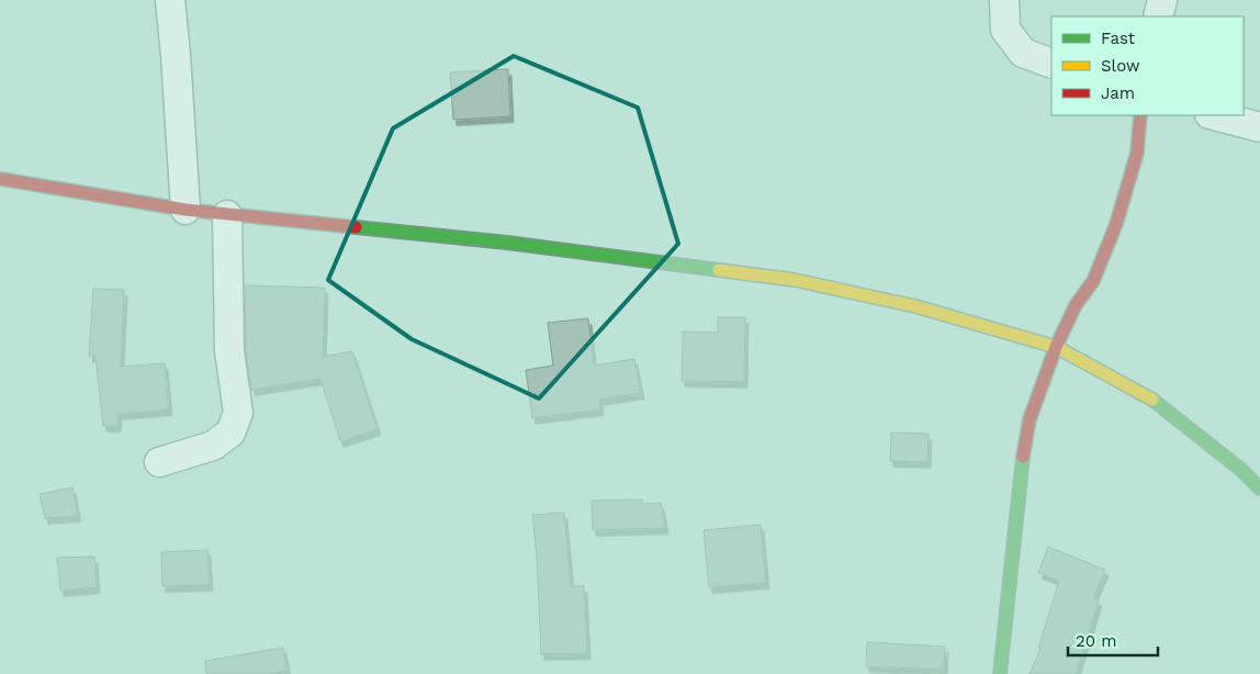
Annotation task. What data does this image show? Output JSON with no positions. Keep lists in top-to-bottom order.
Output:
{
  "legend": ["Fast", "Slow", "Jam"],
  "scale_bar": "20 m"
}
